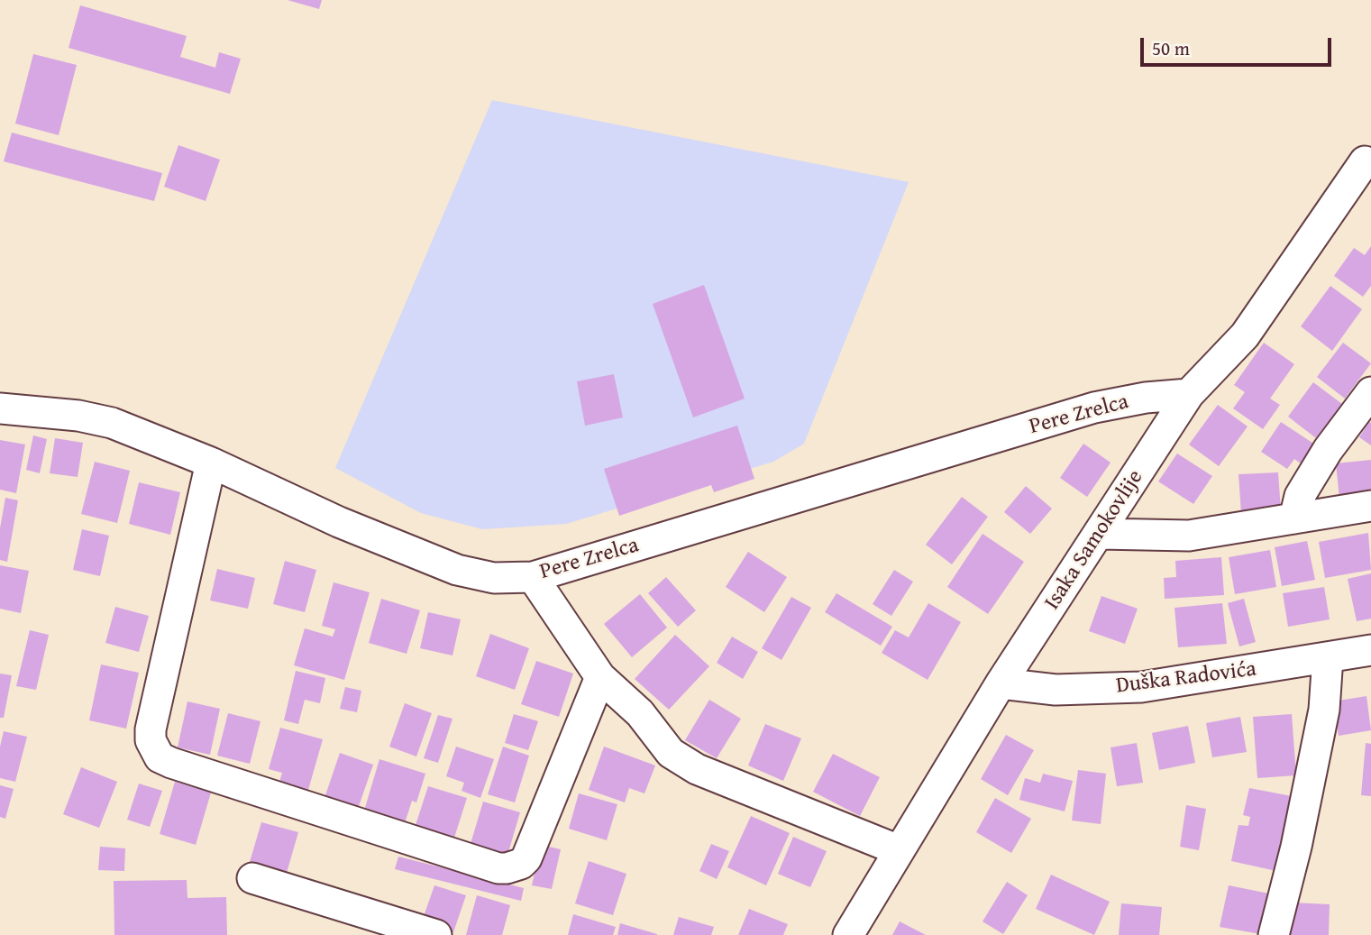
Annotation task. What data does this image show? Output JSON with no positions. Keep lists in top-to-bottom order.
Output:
{
  "streets": {
    "street": ["Pere Zrelca", "Isaka Samokovlije", "Duška Radovića"]
  },
  "crossings": [
    ["Pere Zrelca", "Isaka Samokovlije"],
    ["Isaka Samokovlije", "Duška Radovića"]
  ],
  "scale_bar": "50 m"
}
